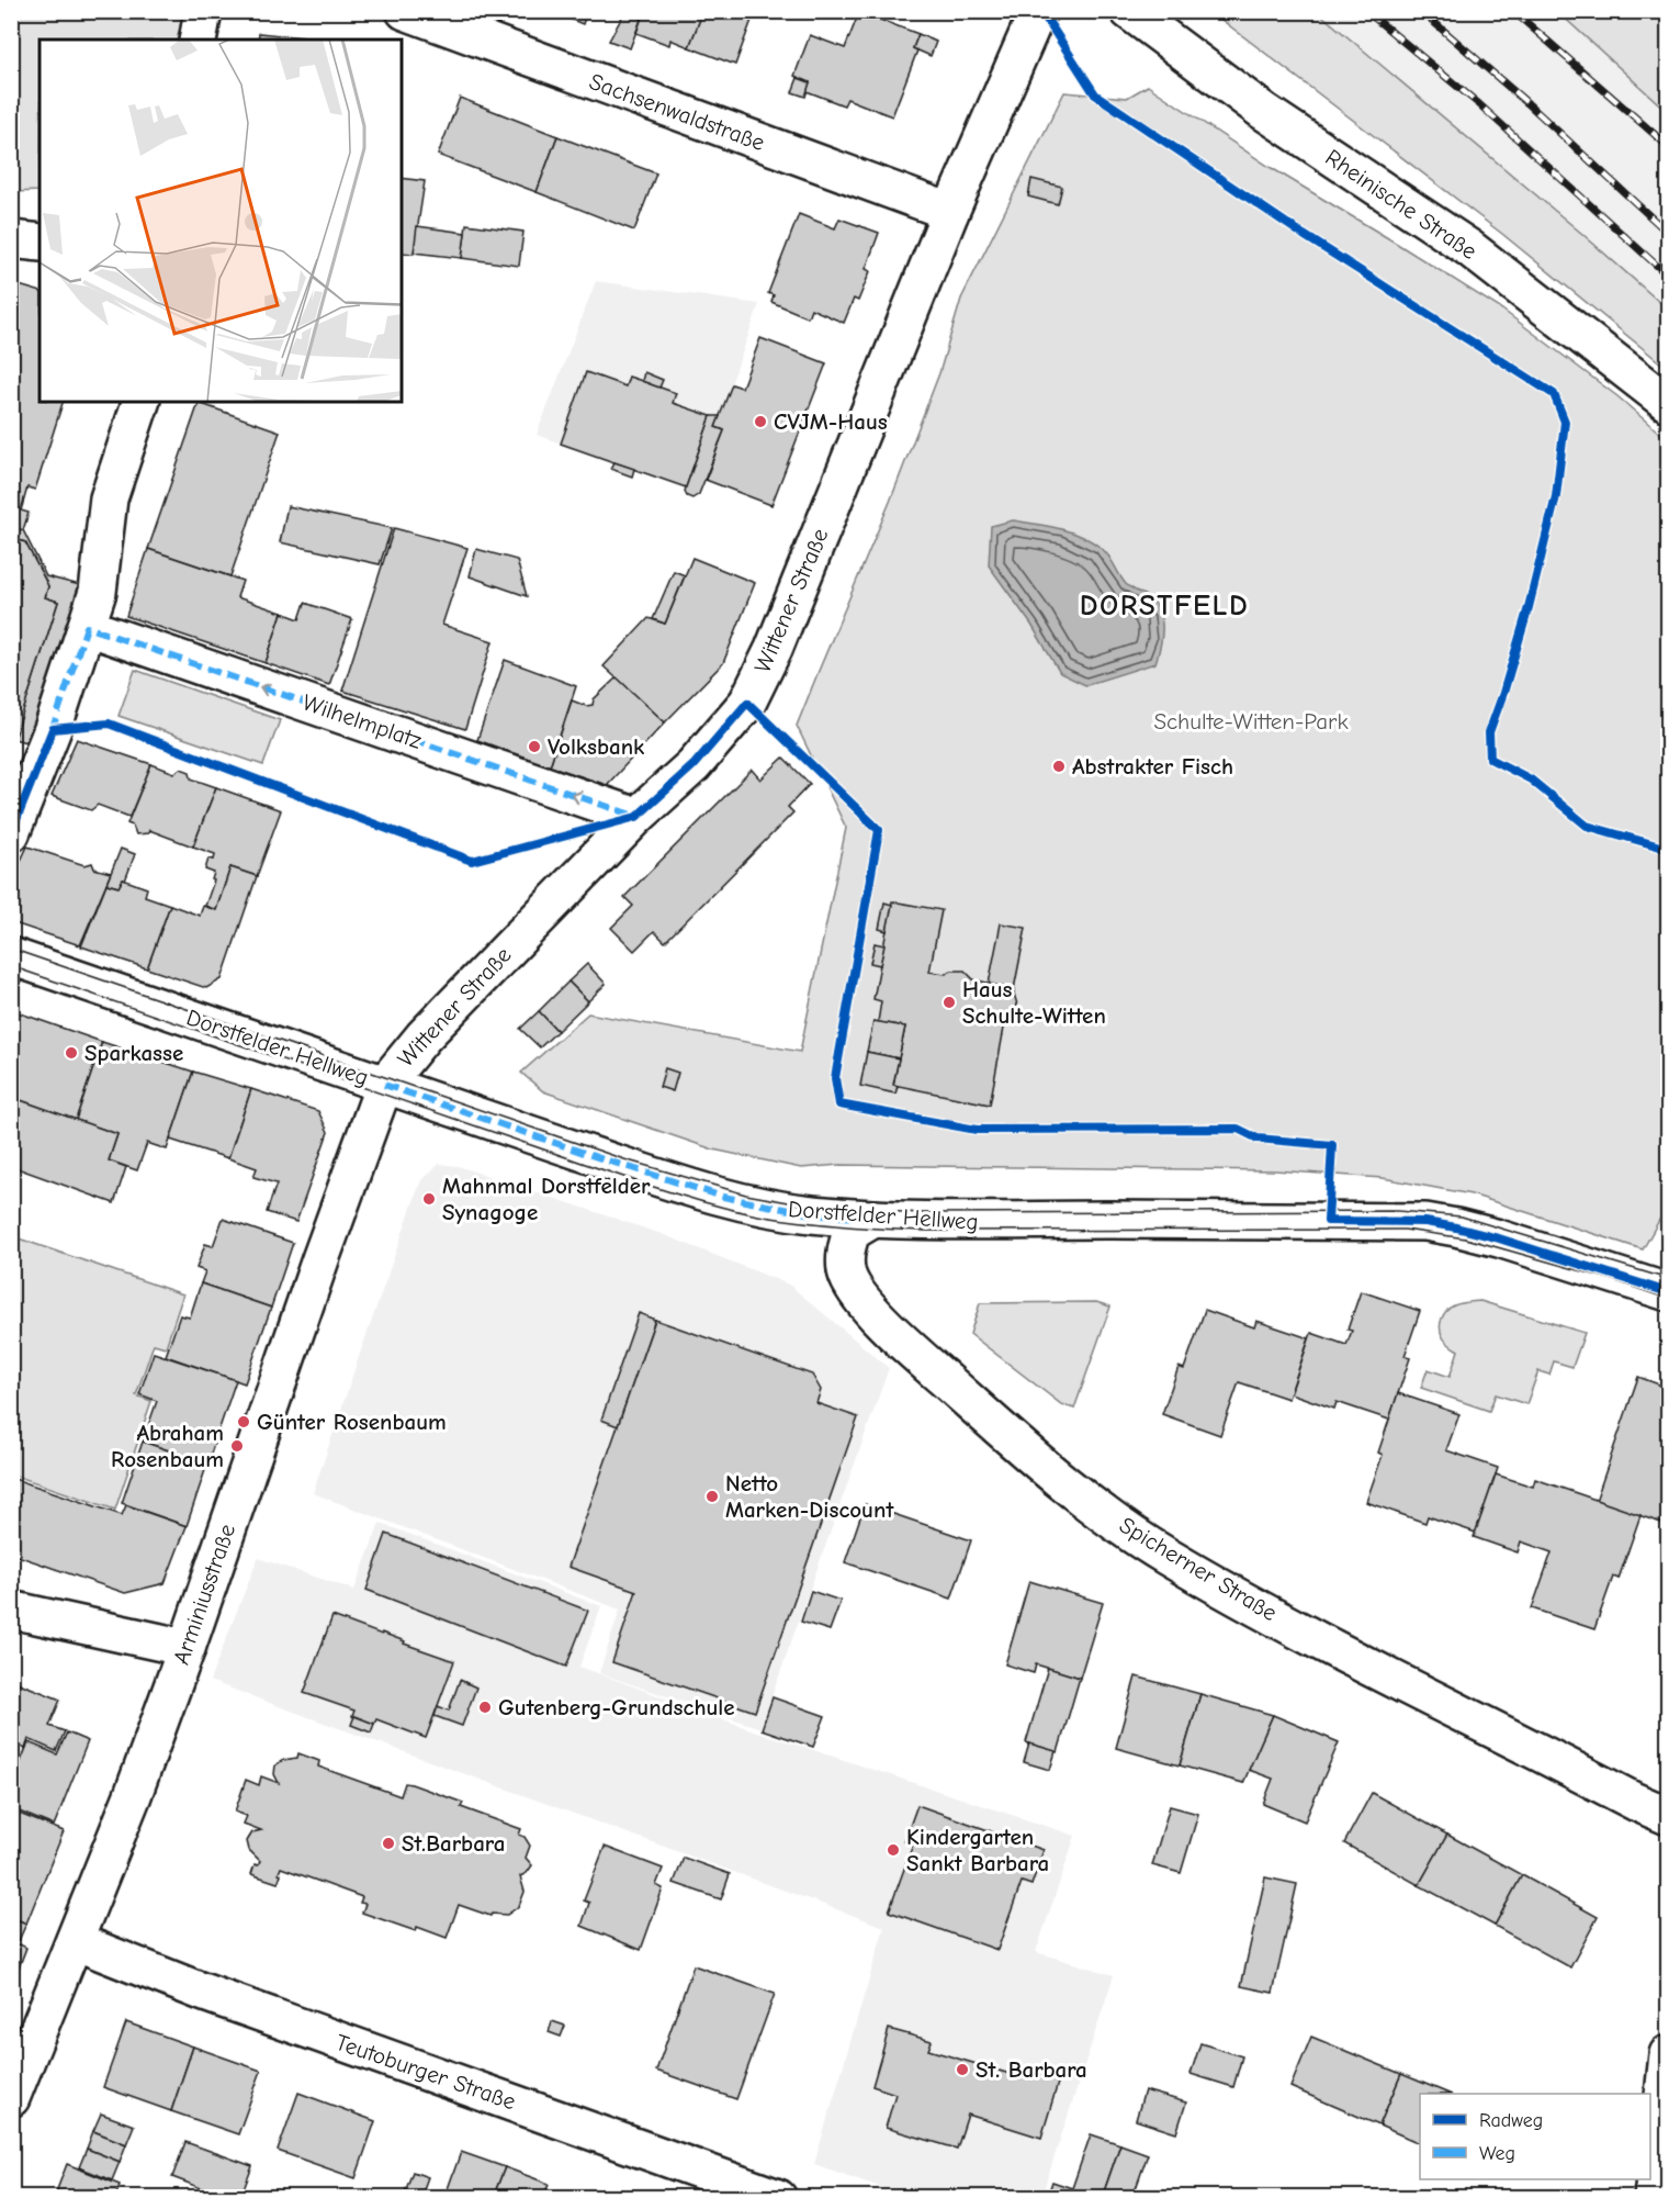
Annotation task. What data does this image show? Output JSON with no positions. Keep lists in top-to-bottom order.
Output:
{
  "streets": {
    "street": [
      "Sachsenwaldstraße",
      "Rheinische Straße",
      "Wittener Straße",
      "Wilhelmplatz",
      "Dorstfelder Hellweg",
      "Spicherner Straße",
      "Arminiusstraße",
      "Teutoburger Straße"
    ]
  },
  "crossings": [
    ["Sachsenwaldstraße", "Wittener Straße"],
    ["Wittener Straße", "Wilhelmplatz"],
    ["Wittener Straße", "Dorstfelder Hellweg"],
    ["Wittener Straße", "Arminiusstraße"],
    ["Dorstfelder Hellweg", "Spicherner Straße"],
    ["Dorstfelder Hellweg", "Arminiusstraße"],
    ["Arminiusstraße", "Teutoburger Straße"]
  ],
  "one_way": ["Wilhelmplatz"],
  "districts": ["DORSTFELD"],
  "parks": ["Schulte-Witten-Park"],
  "places": [
    "CVJM-Haus",
    "Volksbank",
    "Abstrakter Fisch",
    "Haus Schulte-Witten",
    "Sparkasse",
    "Mahnmal Dorstfelder Synagoge",
    "Günter Rosenbaum",
    "Abraham Rosenbaum",
    "Netto Marken-Discount",
    "Gutenberg-Grundschule",
    "St.Barbara",
    "Kindergarten Sankt Barbara",
    "St. Barbara"
  ],
  "legend": ["Radweg", "Weg"]
}
